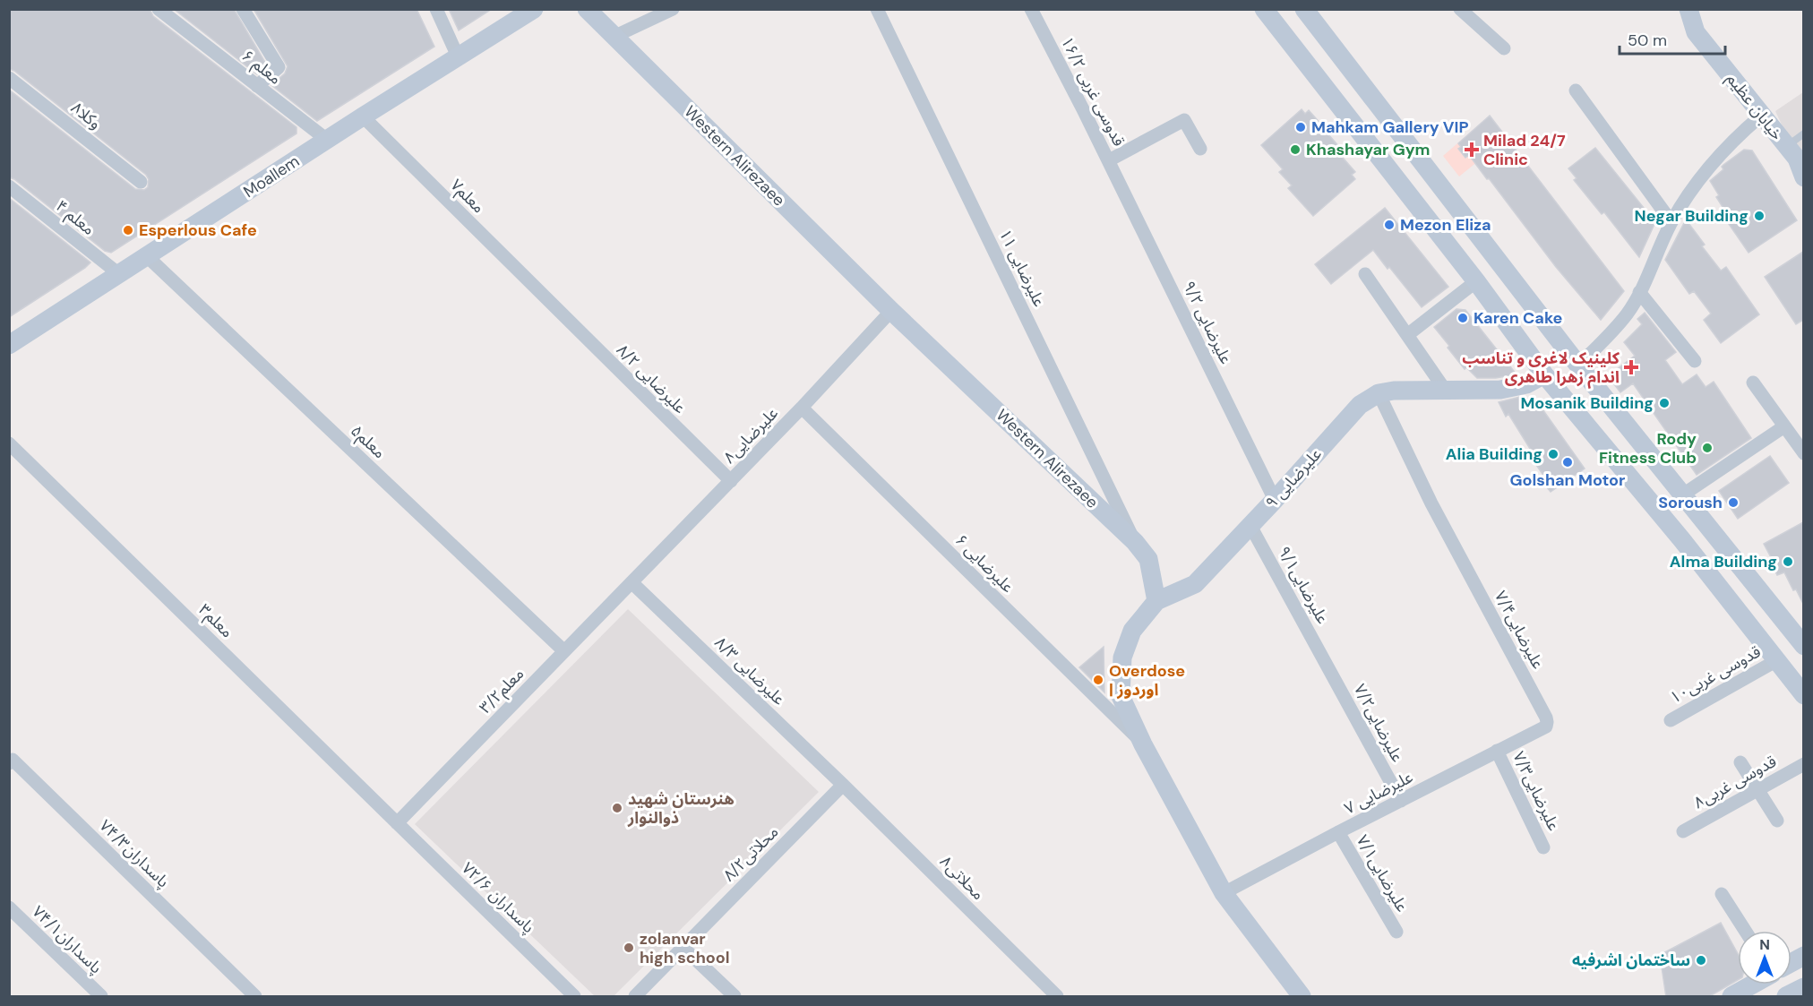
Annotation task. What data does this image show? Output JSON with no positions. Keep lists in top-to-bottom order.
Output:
{
  "streets": {
    "street": [
      "۶ معلم",
      "۱۶/۲ قدوسی غربی",
      "خیابان عظیم",
      "وکلا۸",
      "Western Alirezaee",
      "Moallem",
      "معلم۷",
      "۴ معلم",
      "۱۱ علیرضایی",
      "۹/۲ علیرضایی",
      "علیرضایی ۸/۲",
      "علیرضایی۸",
      "معلم۵",
      "۹ علیرضایی",
      "۶ علیرضایی",
      "علیرضایی۹/۱",
      "معلم۳",
      "علیرضایی۷/۴",
      "۸/۳ علیرضایی",
      "قدوسی غربی۱۰",
      "معلم۳/۲",
      "علیرضایی۷/۲",
      "قدوسی غربی۸",
      "علیرضایی۷/۳",
      "۷ علیرضایی",
      "پاسداران۷۴/۳",
      "محلاتی۸/۲",
      "علیرضایی۷/۱",
      "محلاتی۸",
      "۷۲/۶ پاسداران",
      "پاسداران۷۴/۱"
    ]
  },
  "crossings": [
    ["۶ معلم", "Moallem"],
    ["۱۶/۲ قدوسی غربی", "۹/۲ علیرضایی"],
    ["Western Alirezaee", "۱۱ علیرضایی"],
    ["Western Alirezaee", "علیرضایی۸"],
    ["Western Alirezaee", "۹ علیرضایی"],
    ["Moallem", "معلم۷"],
    ["Moallem", "۴ معلم"],
    ["Moallem", "معلم۵"],
    ["معلم۷", "علیرضایی ۸/۲"],
    ["۹/۲ علیرضایی", "۹ علیرضایی"],
    ["علیرضایی ۸/۲", "علیرضایی۸"],
    ["علیرضایی۸", "۶ علیرضایی"],
    ["علیرضایی۸", "۸/۳ علیرضایی"],
    ["علیرضایی۸", "معلم۳/۲"],
    ["معلم۵", "معلم۳/۲"],
    ["۹ علیرضایی", "علیرضایی۹/۱"],
    ["۹ علیرضایی", "علیرضایی۷/۴"],
    ["علیرضایی۹/۱", "علیرضایی۷/۲"],
    ["معلم۳", "معلم۳/۲"],
    ["معلم۳", "۷۲/۶ پاسداران"],
    ["علیرضایی۷/۴", "۷ علیرضایی"],
    ["۸/۳ علیرضایی", "معلم۳/۲"],
    ["۸/۳ علیرضایی", "محلاتی۸/۲"],
    ["۸/۳ علیرضایی", "محلاتی۸"],
    ["معلم۳/۲", "۷۲/۶ پاسداران"],
    ["علیرضایی۷/۲", "۷ علیرضایی"],
    ["علیرضایی۷/۳", "۷ علیرضایی"],
    ["۷ علیرضایی", "علیرضایی۷/۱"],
    ["محلاتی۸/۲", "محلاتی۸"]
  ],
  "places": {
    "other": [
      "Mahkam Gallery VIP",
      "Khashayar Gym",
      "Negar Building",
      "Mezon Eliza",
      "Esperlous Cafe",
      "Karen Cake",
      "Mosanik Building",
      "Rody Fitness Club",
      "Alia Building",
      "Golshan Motor",
      "Soroush",
      "Alma Building",
      "Overdose | اوردوز",
      "هنرستان شهید ذوالنوار",
      "zolanvar high school",
      "ساختمان اشرفیه"
    ],
    "health": ["Milad 24/7 Clinic", "کلینیک لاغری و تناسب اندام زهرا طاهری"]
  },
  "scale_bar": "50 m",
  "north": "top"
}
